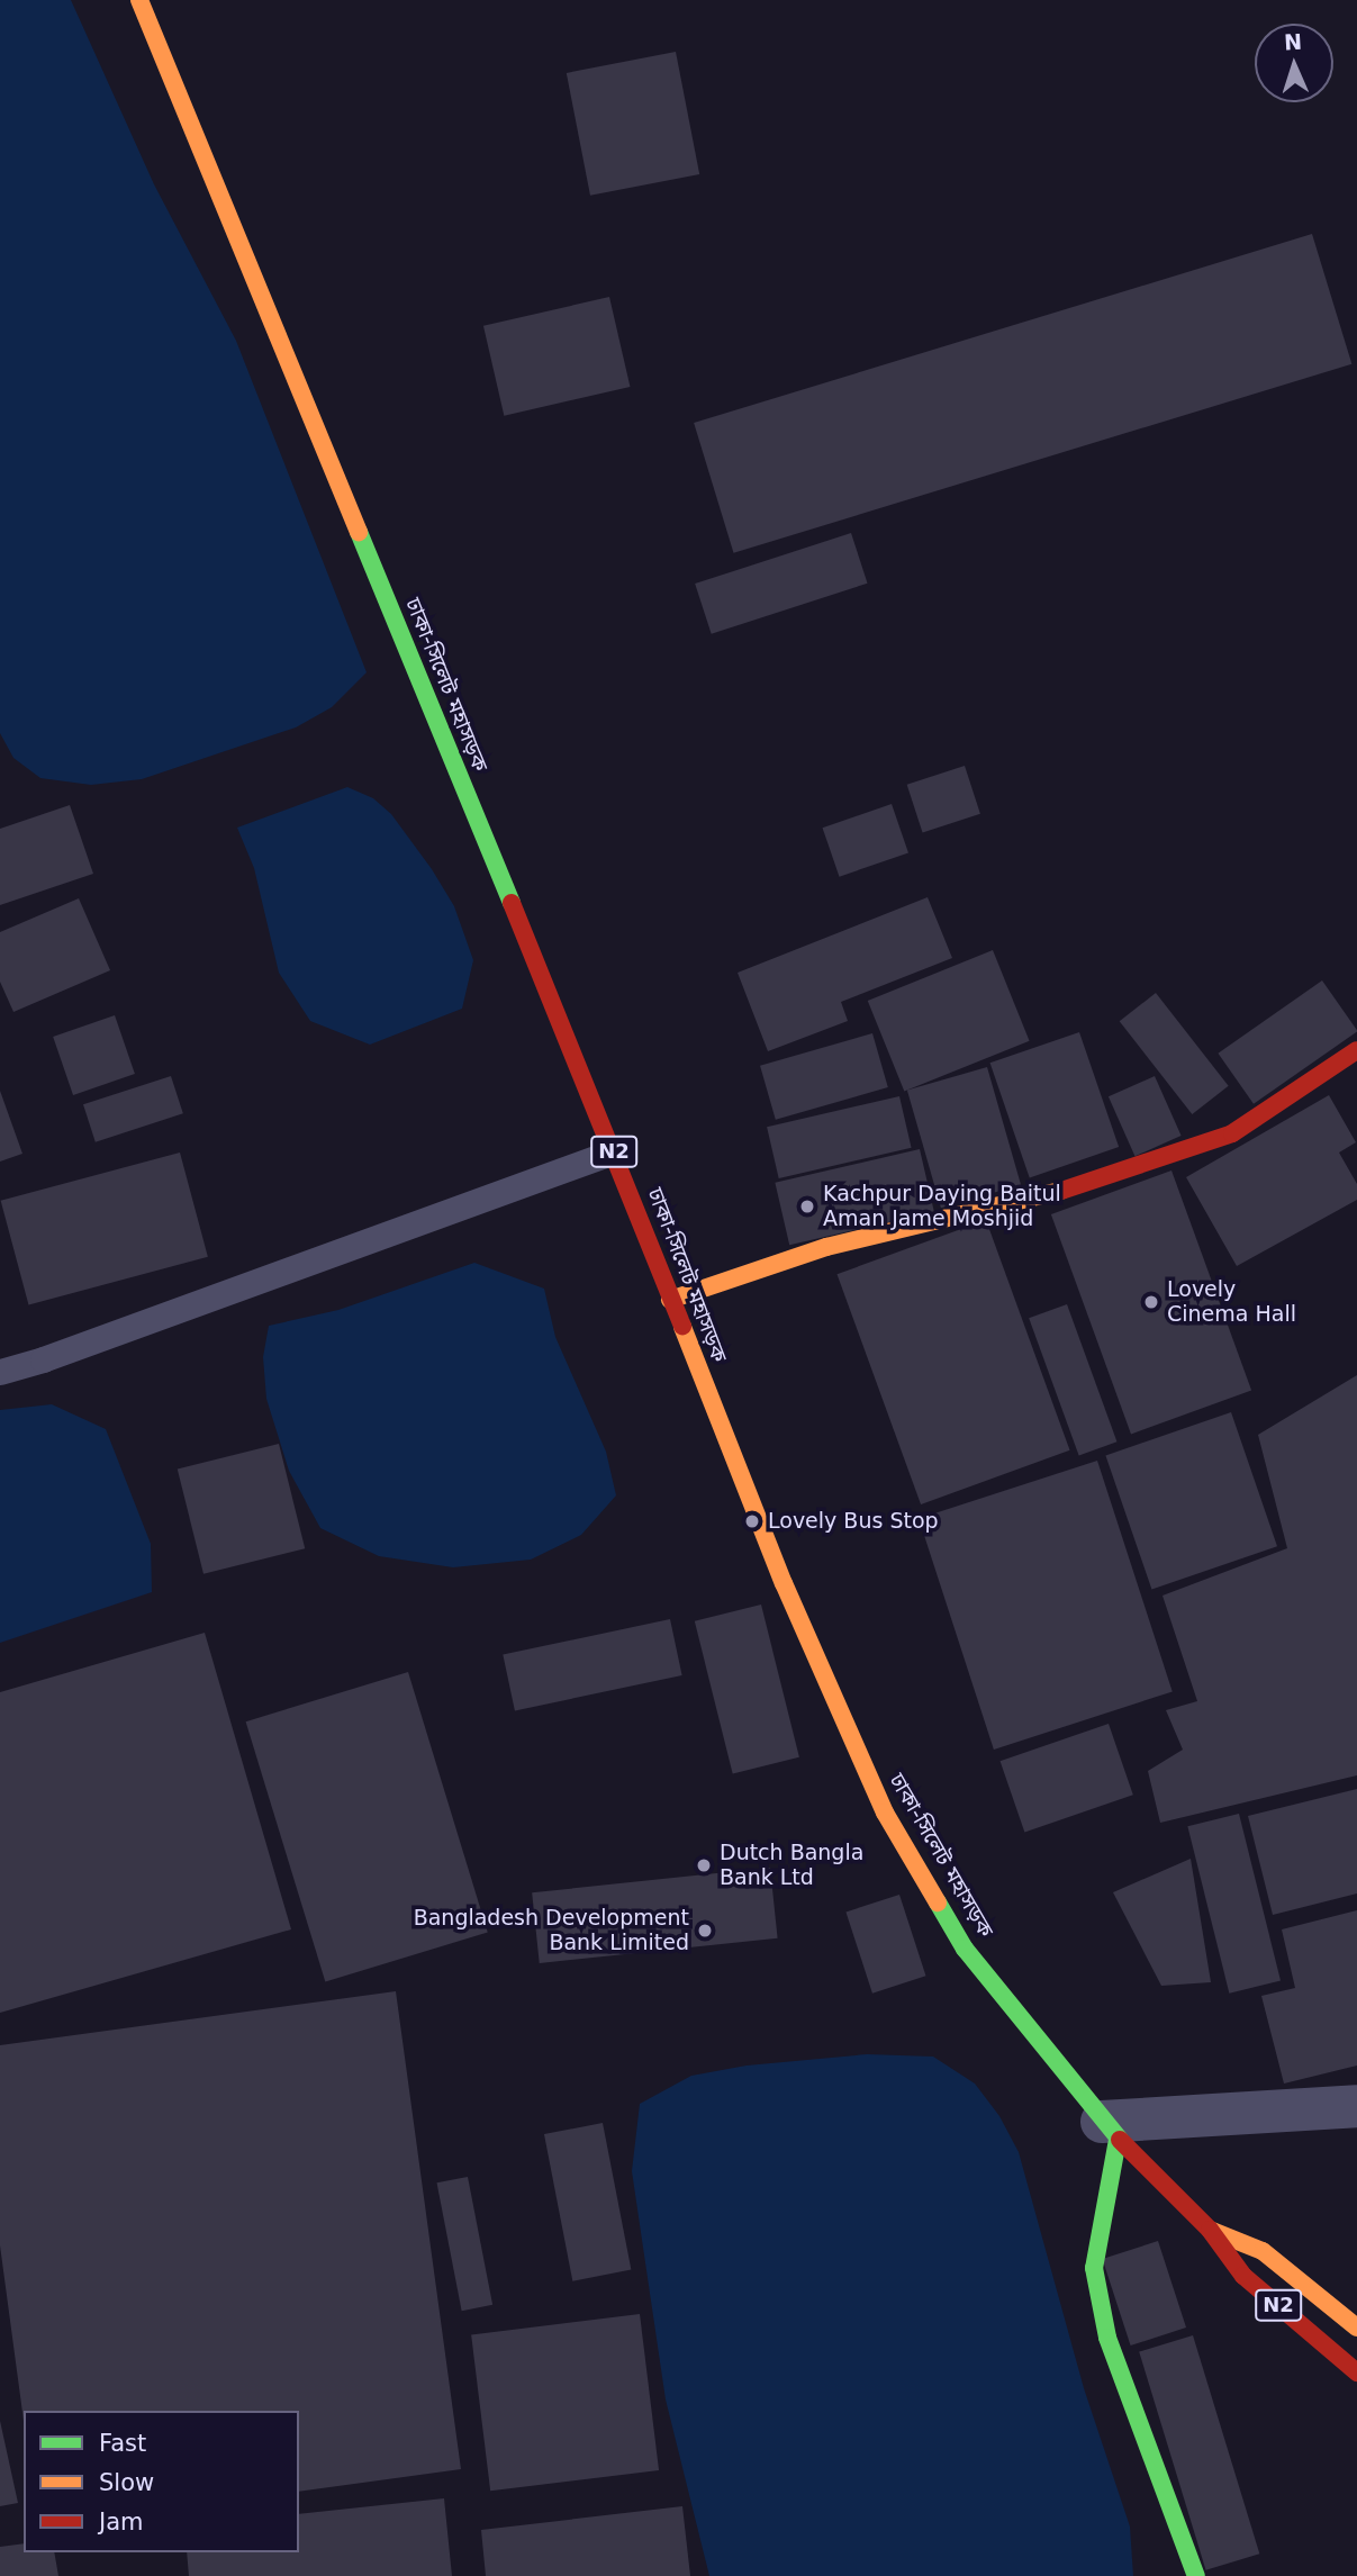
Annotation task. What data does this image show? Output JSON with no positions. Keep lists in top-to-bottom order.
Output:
{
  "streets": {
    "main road": ["ঢাকা-সিলেট মহাসড়ক", "N2"]
  },
  "places": [
    "Kachpur Daying Baitul Aman Jame Moshjid",
    "Lovely Cinema Hall",
    "Lovely Bus Stop",
    "Dutch Bangla Bank Ltd",
    "Bangladesh Development Bank Limited"
  ],
  "legend": ["Fast", "Slow", "Jam"],
  "north": "top"
}
